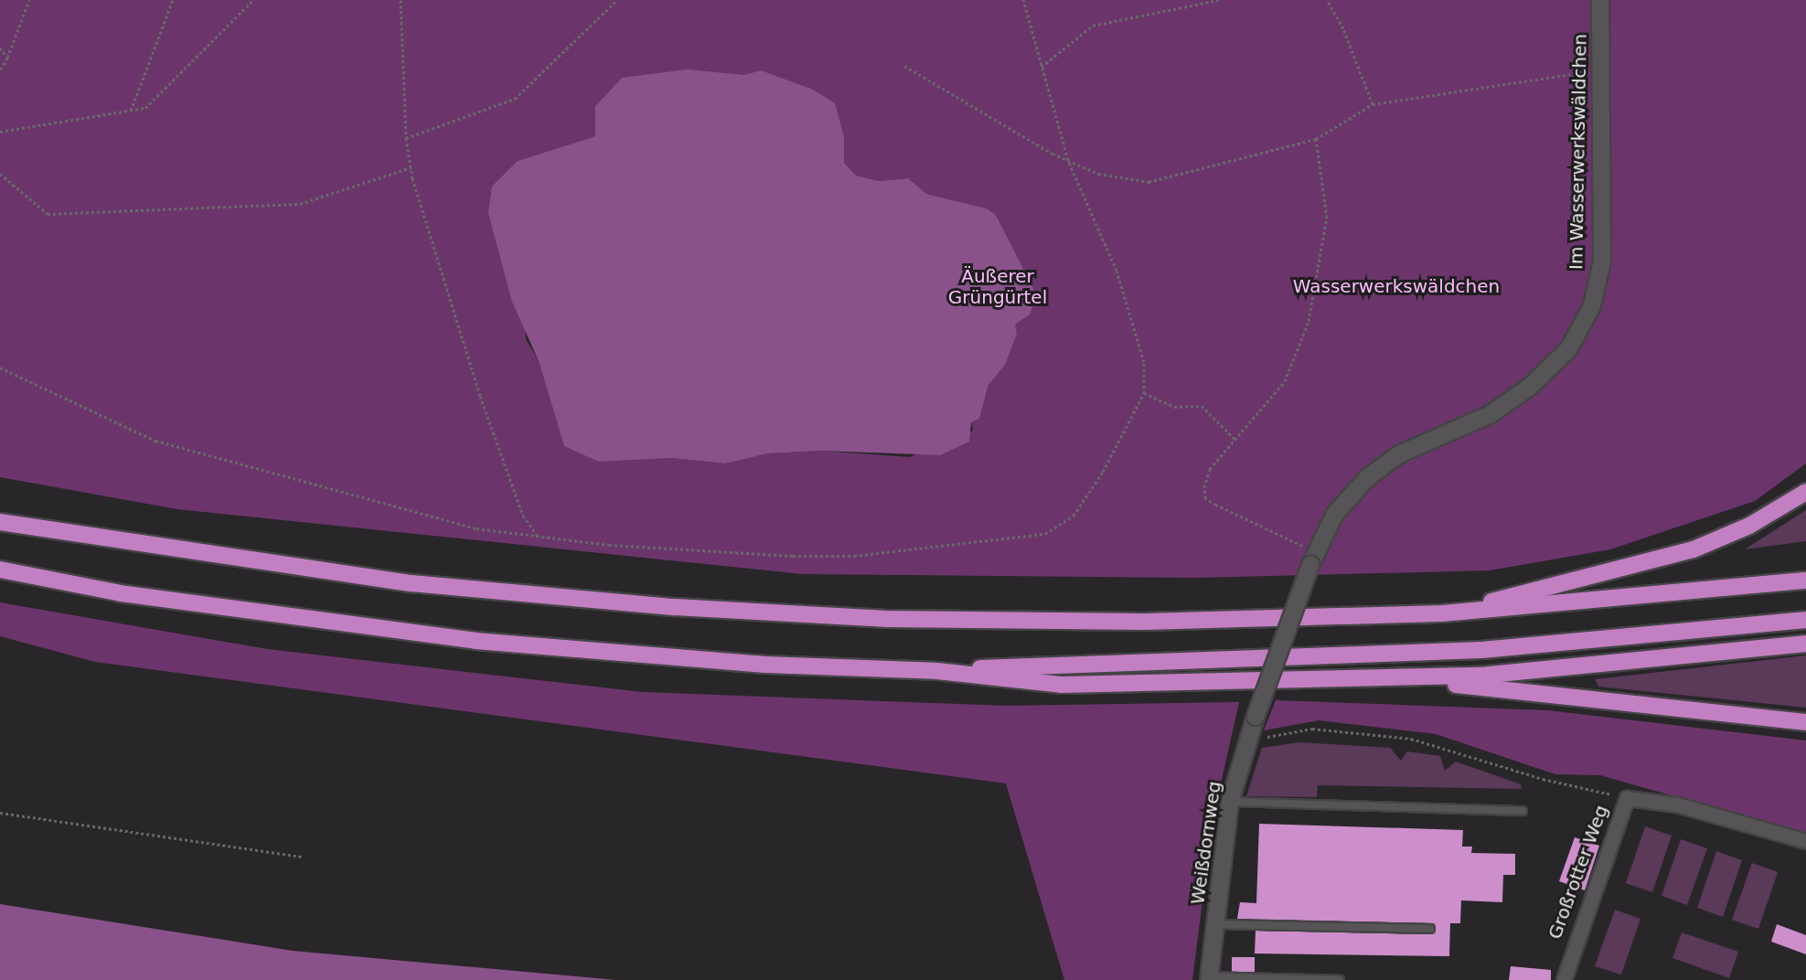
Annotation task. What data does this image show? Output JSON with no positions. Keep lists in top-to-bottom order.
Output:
{
  "streets": {
    "street": ["Im Wasserwerkswäldchen", "Weißdornweg", "Großrotter Weg"]
  },
  "crossings": [
    ["Im Wasserwerkswäldchen", "Weißdornweg"]
  ],
  "parks": ["Äußerer Grüngürtel", "Wasserwerkswäldchen"]
}
